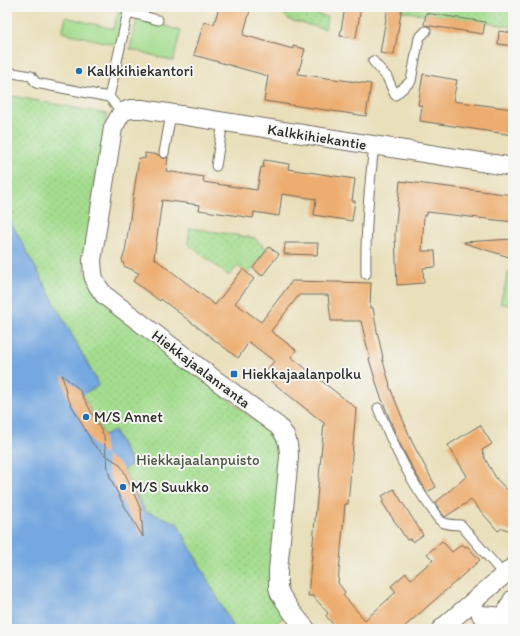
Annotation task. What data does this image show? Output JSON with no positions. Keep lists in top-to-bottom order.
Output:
{
  "streets": {
    "street": ["Kalkkihiekantie", "Hiekkajaalanranta"]
  },
  "crossings": [
    ["Kalkkihiekantie", "Hiekkajaalanranta"]
  ],
  "parks": ["Hiekkajaalanpuisto"],
  "places": {
    "other": ["Kalkkihiekantori", "M/S Annet", "M/S Suukko"],
    "transit": ["Hiekkajaalanpolku"]
  }
}
